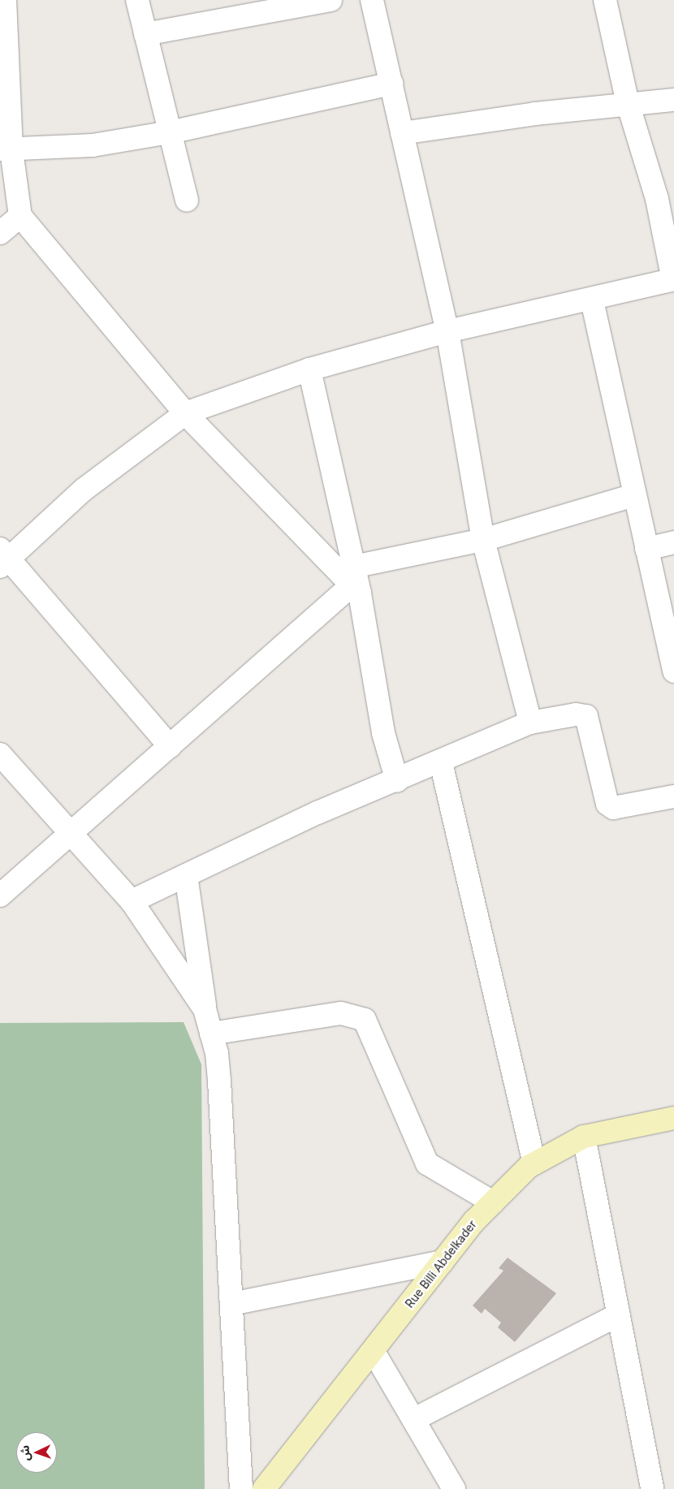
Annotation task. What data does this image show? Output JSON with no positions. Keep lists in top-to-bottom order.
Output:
{
  "streets": {
    "street": ["Rue Billi Abdelkader"]
  },
  "north": "left"
}
